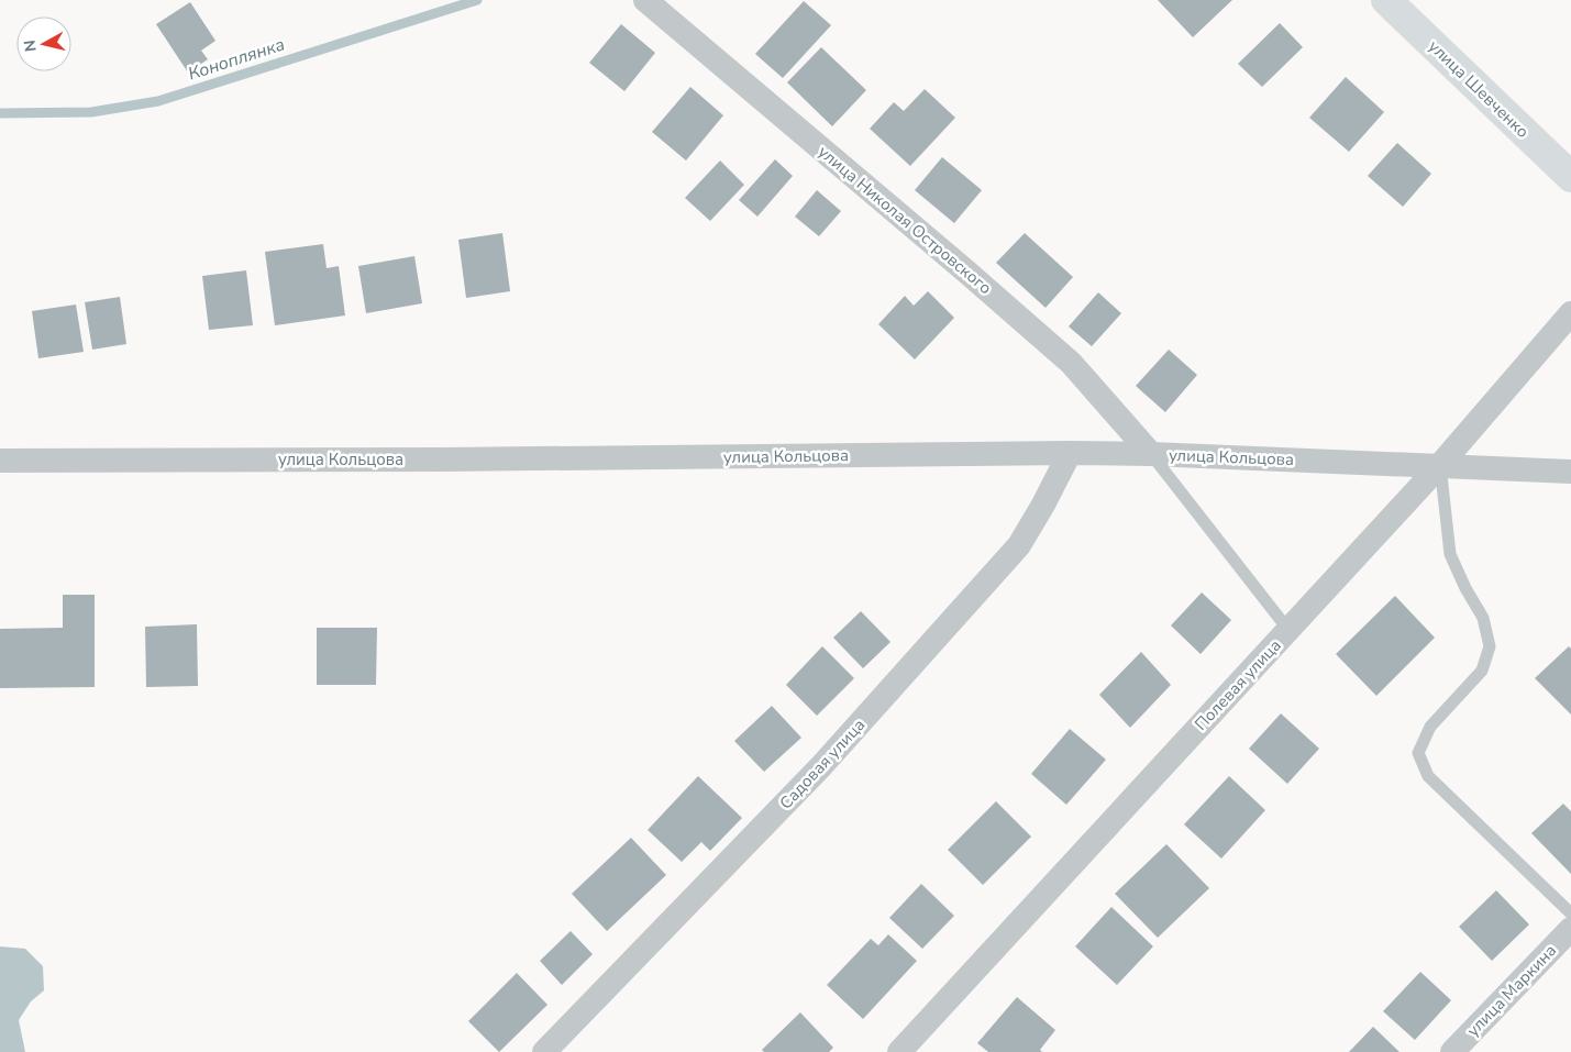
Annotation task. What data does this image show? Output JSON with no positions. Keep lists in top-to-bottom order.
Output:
{
  "streets": {
    "main road": ["улица Шевченко"],
    "street": [
      "улица Николая Островского",
      "улица Кольцова",
      "Полевая улица",
      "Садовая улица",
      "улица Маркина"
    ]
  },
  "crossings": [
    ["улица Николая Островского", "улица Кольцова"],
    ["улица Кольцова", "Полевая улица"],
    ["улица Кольцова", "Садовая улица"]
  ],
  "water": ["Коноплянка"],
  "north": "left"
}
